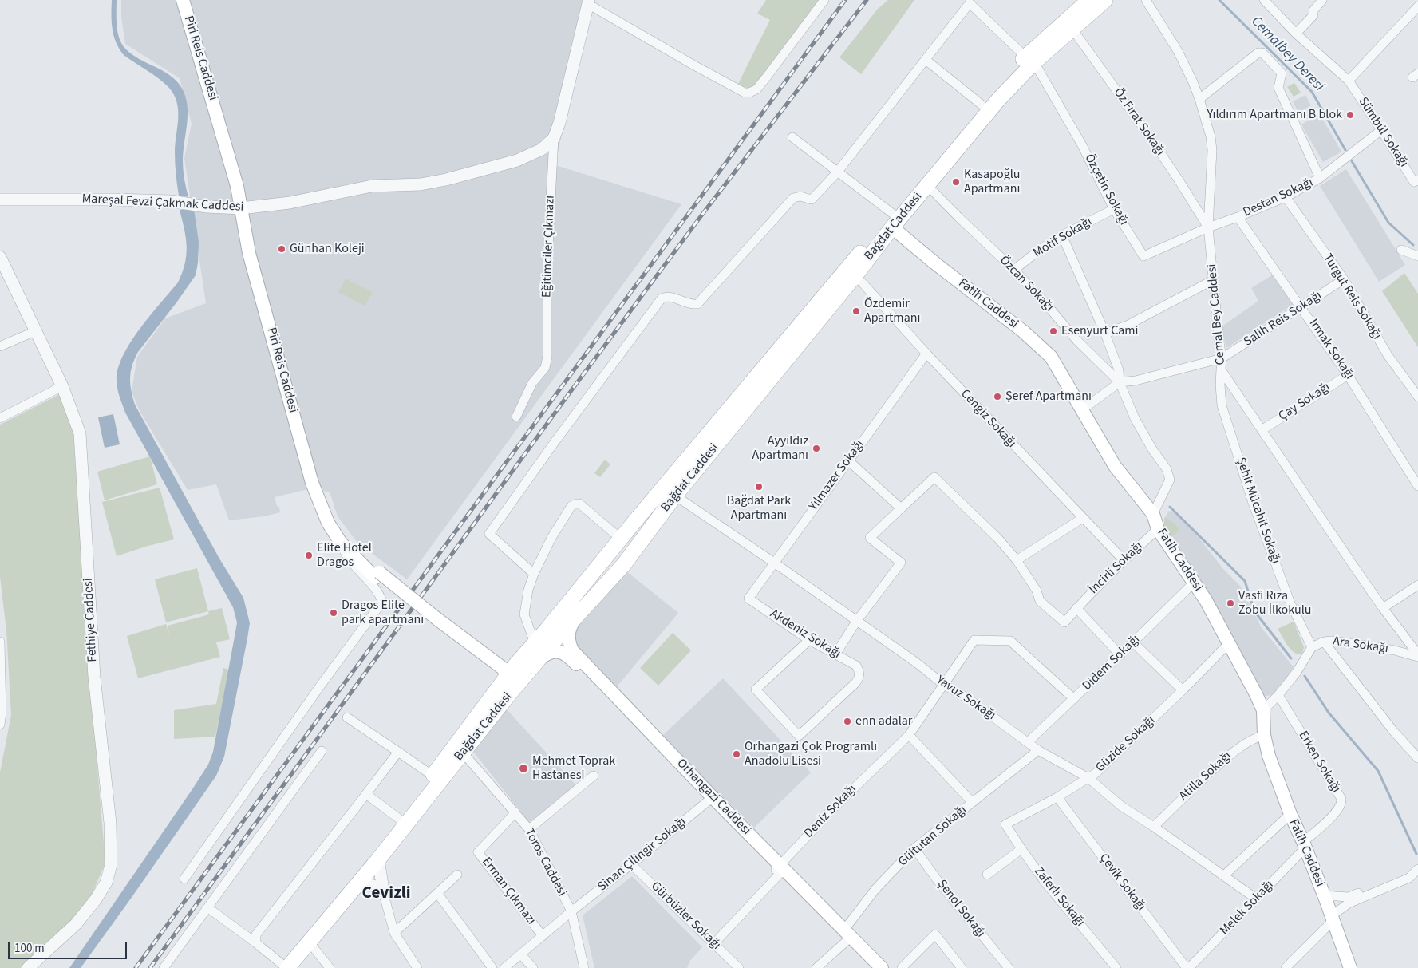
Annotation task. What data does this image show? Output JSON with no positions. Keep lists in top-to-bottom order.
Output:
{
  "streets": {
    "main road": [
      "Piri Reis Caddesi",
      "Bağdat Caddesi",
      "Fatih Caddesi",
      "Orhangazi Caddesi"
    ],
    "street": [
      "Öz Fırat Sokağı",
      "Sümbül Sokağı",
      "Özçetin Sokağı",
      "Destan Sokağı",
      "Mareşal Fevzi Çakmak Caddesi",
      "Motif Sokağı",
      "Eğitimciler Çıkmazı",
      "Özcan Sokağı",
      "Turgut Reis Sokağı",
      "Cemal Bey Caddesi",
      "Salih Reis Sokağı",
      "Irmak Sokağı",
      "Çay Sokağı",
      "Cengiz Sokağı",
      "Yılmazer Sokağı",
      "Şehit Mücahit Sokağı",
      "İncirli Sokağı",
      "Fethiye Caddesi",
      "Akdeniz Sokağı",
      "Ara Sokağı",
      "Didem Sokağı",
      "Yavuz Sokağı",
      "Güzide Sokağı",
      "Erken Sokağı",
      "Atilla Sokağı",
      "Deniz Sokağı",
      "Gültutan Sokağı",
      "Sinan Çilingir Sokağı",
      "Toros Caddesi",
      "Çevik Sokağı",
      "Erman Çıkmazı",
      "Zaferli Sokağı",
      "Melek Sokağı",
      "Şenol Sokağı",
      "Gürbüzler Sokağı"
    ]
  },
  "crossings": [
    ["Piri Reis Caddesi", "Mareşal Fevzi Çakmak Caddesi"],
    ["Piri Reis Caddesi", "Bağdat Caddesi"],
    ["Öz Fırat Sokağı", "Özçetin Sokağı"],
    ["Öz Fırat Sokağı", "Destan Sokağı"],
    ["Öz Fırat Sokağı", "Bağdat Caddesi"],
    ["Öz Fırat Sokağı", "Cemal Bey Caddesi"],
    ["Sümbül Sokağı", "Destan Sokağı"],
    ["Özçetin Sokağı", "Destan Sokağı"],
    ["Özçetin Sokağı", "Bağdat Caddesi"],
    ["Özçetin Sokağı", "Motif Sokağı"],
    ["Özçetin Sokağı", "Cemal Bey Caddesi"],
    ["Destan Sokağı", "Turgut Reis Sokağı"],
    ["Destan Sokağı", "Cemal Bey Caddesi"],
    ["Destan Sokağı", "Irmak Sokağı"],
    ["Mareşal Fevzi Çakmak Caddesi", "Eğitimciler Çıkmazı"],
    ["Bağdat Caddesi", "Özcan Sokağı"],
    ["Bağdat Caddesi", "Fatih Caddesi"],
    ["Bağdat Caddesi", "Cengiz Sokağı"],
    ["Bağdat Caddesi", "Yavuz Sokağı"],
    ["Bağdat Caddesi", "Orhangazi Caddesi"],
    ["Bağdat Caddesi", "Toros Caddesi"],
    ["Motif Sokağı", "Özcan Sokağı"],
    ["Özcan Sokağı", "Fatih Caddesi"],
    ["Özcan Sokağı", "Salih Reis Sokağı"],
    ["Turgut Reis Sokağı", "Salih Reis Sokağı"],
    ["Fatih Caddesi", "İncirli Sokağı"],
    ["Fatih Caddesi", "Didem Sokağı"],
    ["Fatih Caddesi", "Güzide Sokağı"],
    ["Fatih Caddesi", "Erken Sokağı"],
    ["Fatih Caddesi", "Atilla Sokağı"],
    ["Fatih Caddesi", "Melek Sokağı"],
    ["Cemal Bey Caddesi", "Salih Reis Sokağı"],
    ["Cemal Bey Caddesi", "Çay Sokağı"],
    ["Cemal Bey Caddesi", "Şehit Mücahit Sokağı"],
    ["Cemal Bey Caddesi", "Ara Sokağı"],
    ["Salih Reis Sokağı", "Irmak Sokağı"],
    ["Irmak Sokağı", "Çay Sokağı"],
    ["Cengiz Sokağı", "Yılmazer Sokağı"],
    ["Cengiz Sokağı", "İncirli Sokağı"],
    ["Yılmazer Sokağı", "Akdeniz Sokağı"],
    ["Yılmazer Sokağı", "Yavuz Sokağı"],
    ["Şehit Mücahit Sokağı", "Ara Sokağı"],
    ["Didem Sokağı", "Yavuz Sokağı"],
    ["Didem Sokağı", "Deniz Sokağı"],
    ["Yavuz Sokağı", "Güzide Sokağı"],
    ["Yavuz Sokağı", "Atilla Sokağı"],
    ["Yavuz Sokağı", "Deniz Sokağı"],
    ["Yavuz Sokağı", "Gültutan Sokağı"],
    ["Yavuz Sokağı", "Melek Sokağı"],
    ["Güzide Sokağı", "Çevik Sokağı"],
    ["Güzide Sokağı", "Zaferli Sokağı"],
    ["Erken Sokağı", "Melek Sokağı"],
    ["Orhangazi Caddesi", "Deniz Sokağı"],
    ["Orhangazi Caddesi", "Gültutan Sokağı"],
    ["Orhangazi Caddesi", "Sinan Çilingir Sokağı"],
    ["Deniz Sokağı", "Gürbüzler Sokağı"],
    ["Gültutan Sokağı", "Şenol Sokağı"],
    ["Sinan Çilingir Sokağı", "Toros Caddesi"],
    ["Sinan Çilingir Sokağı", "Erman Çıkmazı"],
    ["Sinan Çilingir Sokağı", "Gürbüzler Sokağı"],
    ["Toros Caddesi", "Erman Çıkmazı"],
    ["Çevik Sokağı", "Melek Sokağı"]
  ],
  "districts": ["Cevizli"],
  "water": ["Cemalbey Deresi"],
  "places": [
    "Yıldırım Apartmanı B blok",
    "Kasapoğlu Apartmanı",
    "Günhan Koleji",
    "Özdemir Apartmanı",
    "Esenyurt Cami",
    "Şeref Apartmanı",
    "Ayyıldız Apartmanı",
    "Bağdat Park Apartmanı",
    "Elite Hotel Dragos",
    "Vasfi Rıza Zobu İlkokulu",
    "Dragos Elite park apartmanı",
    "enn adalar",
    "Orhangazi Çok Programlı Anadolu Lisesi",
    "Mehmet Toprak Hastanesi"
  ],
  "scale_bar": "100 m"
}
